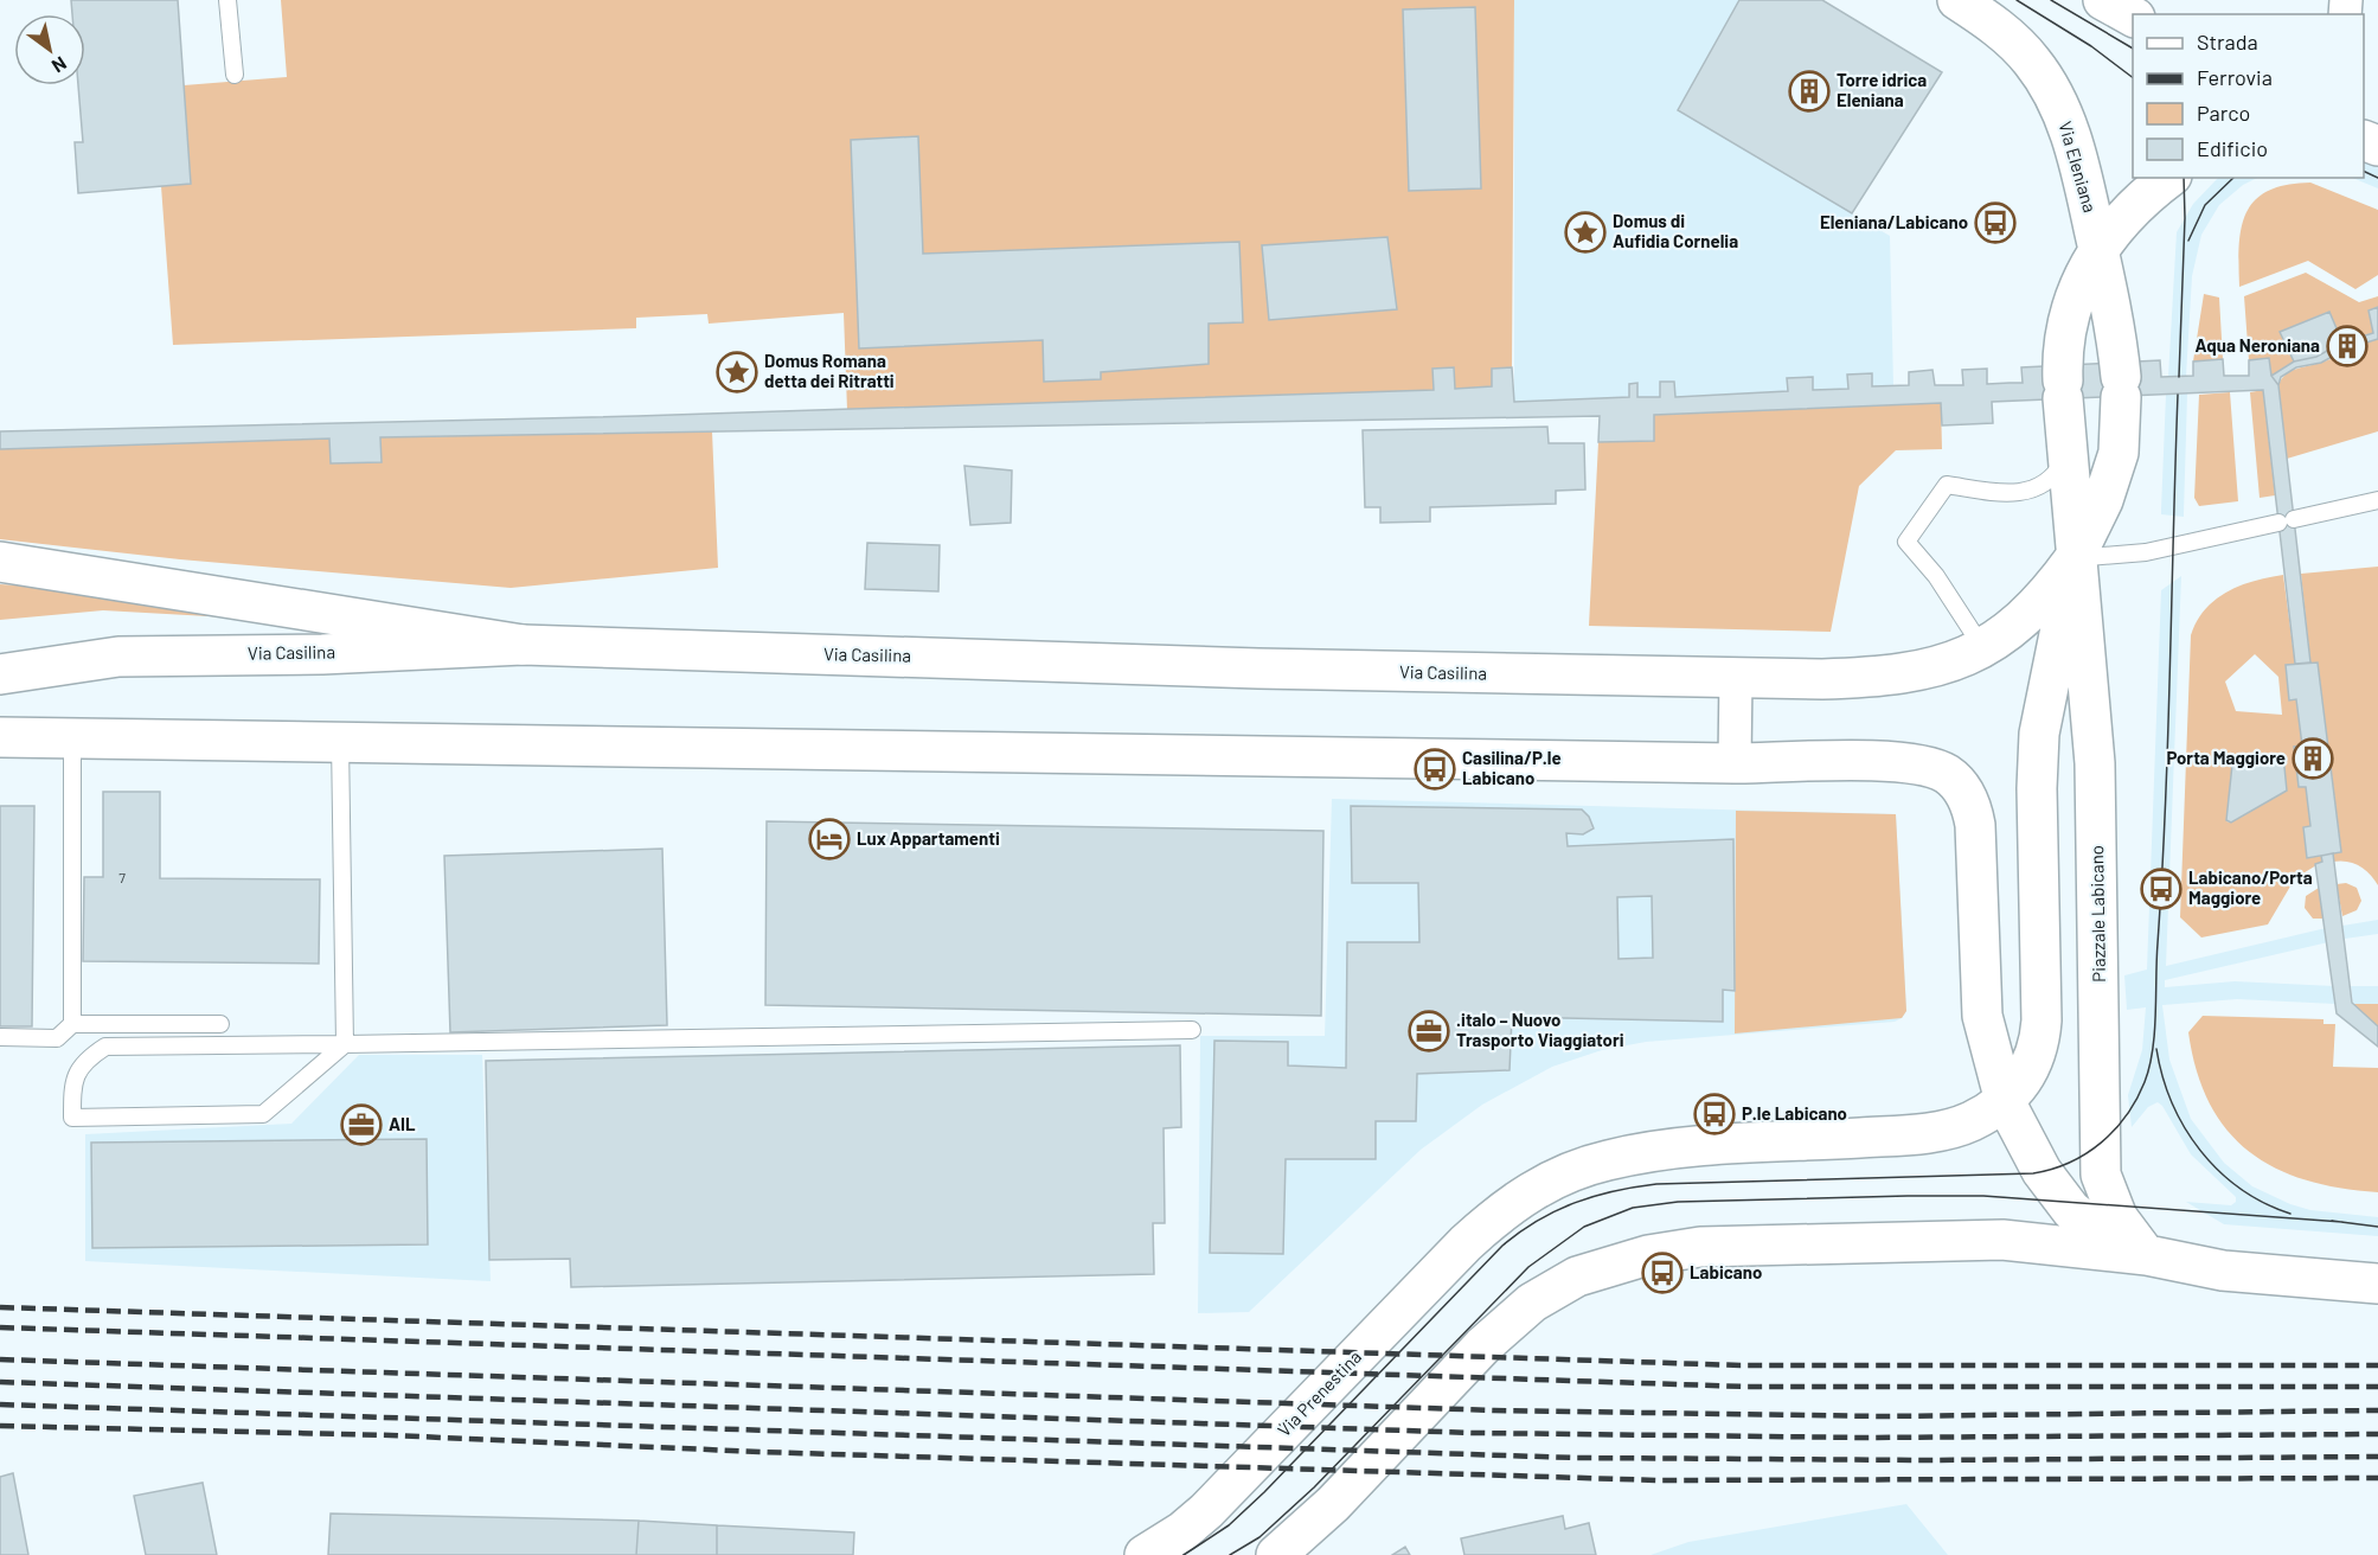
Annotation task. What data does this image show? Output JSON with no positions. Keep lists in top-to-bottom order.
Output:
{
  "streets": {
    "main road": [
      "Via Eleniana",
      "Via Casilina",
      "Piazzale Labicano",
      "Via Prenestina"
    ]
  },
  "crossings": [
    ["Via Eleniana", "Piazzale Labicano"],
    ["Via Casilina", "Piazzale Labicano"],
    ["Piazzale Labicano", "Via Prenestina"]
  ],
  "places": {
    "building": ["Torre idrica Eleniana", "Aqua Neroniana", "Porta Maggiore"],
    "bus stop": [
      "Eleniana/Labicano",
      "Casilina/P.le Labicano",
      "Labicano/Porta Maggiore",
      "P.le Labicano",
      "Labicano"
    ],
    "place": ["Domus di Aufidia Cornelia", "Domus Romana detta dei Ritratti"],
    "hotel": ["Lux Appartamenti"],
    "office": [".italo – Nuovo Trasporto Viaggiatori", "AIL"]
  },
  "house_numbers": ["7"],
  "legend": [
    "Strada",
    "Ferrovia",
    "Parco",
    "Edificio"
  ],
  "north": "bottom right"
}
